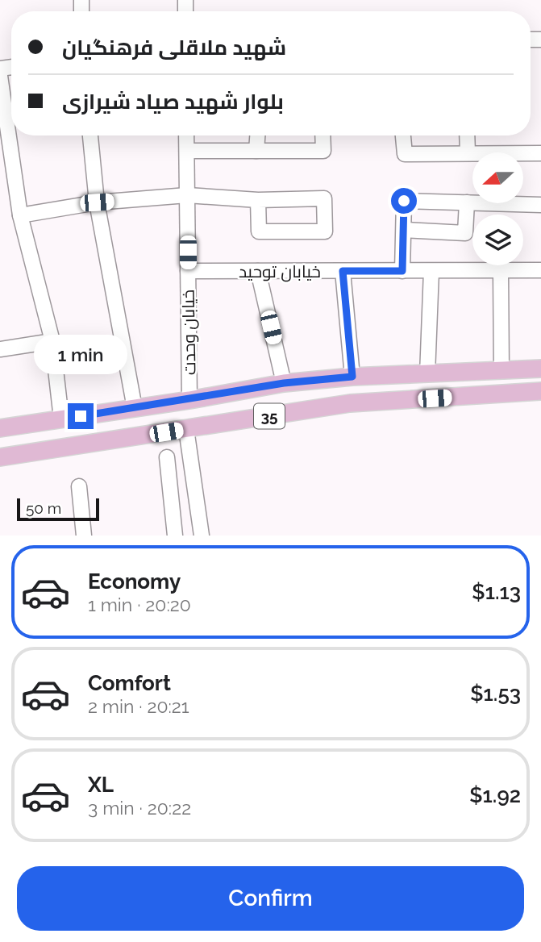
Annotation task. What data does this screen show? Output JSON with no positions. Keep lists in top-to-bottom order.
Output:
{
  "streets": {
    "main road": ["35"],
    "street": ["خیابان توحید", "خیابان وحدت"]
  },
  "crossings": [
    ["خیابان توحید", "خیابان وحدت"],
    ["خیابان وحدت", "35"]
  ],
  "scale_bar": "50 m",
  "north": "left",
  "page": {
    "banner": ["شهید ملاقلی فرهنگیان", "بلوار شهید صیاد شیرازی"],
    "bubble": "1 min",
    "scale": "50 m",
    "list": [
      {
        "name": "Economy",
        "note": "1 min · 20:20",
        "value": "$1.13"
      },
      {
        "name": "Comfort",
        "note": "2 min · 20:21",
        "value": "$1.53"
      },
      {
        "name": "XL",
        "note": "3 min · 20:22",
        "value": "$1.92"
      }
    ],
    "buttons": "Confirm"
  }
}
